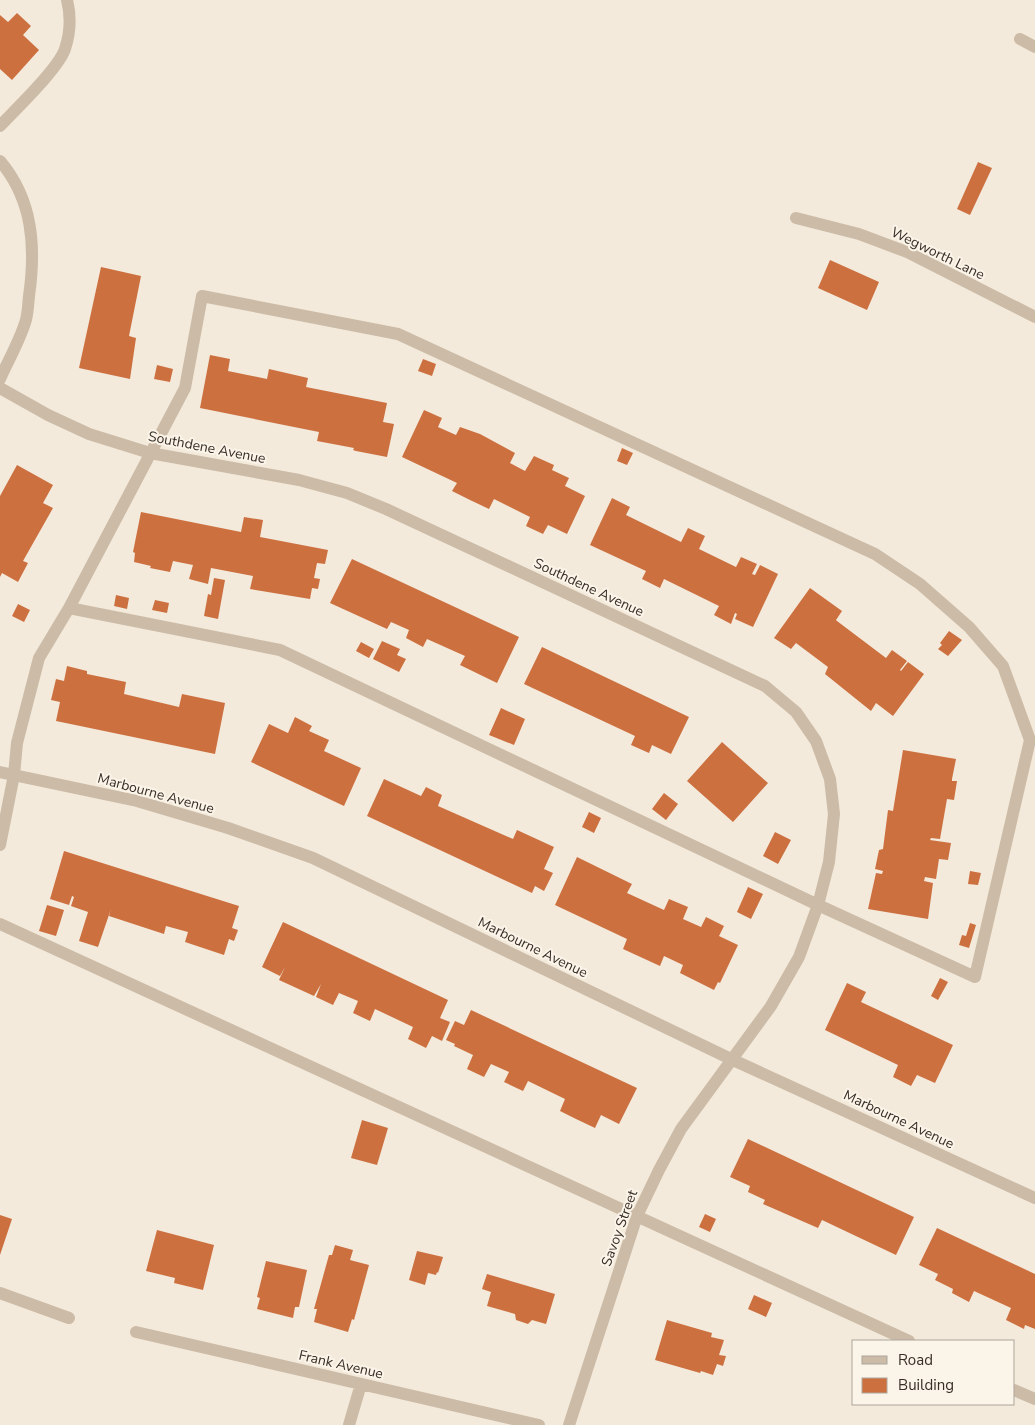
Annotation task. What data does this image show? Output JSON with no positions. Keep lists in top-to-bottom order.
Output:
{
  "streets": {
    "street": [
      "Wegworth Lane",
      "Southdene Avenue",
      "Marbourne Avenue",
      "Savoy Street",
      "Frank Avenue"
    ]
  },
  "crossings": [
    ["Southdene Avenue", "Marbourne Avenue"],
    ["Southdene Avenue", "Savoy Street"],
    ["Marbourne Avenue", "Savoy Street"]
  ],
  "legend": ["Road", "Building"]
}
